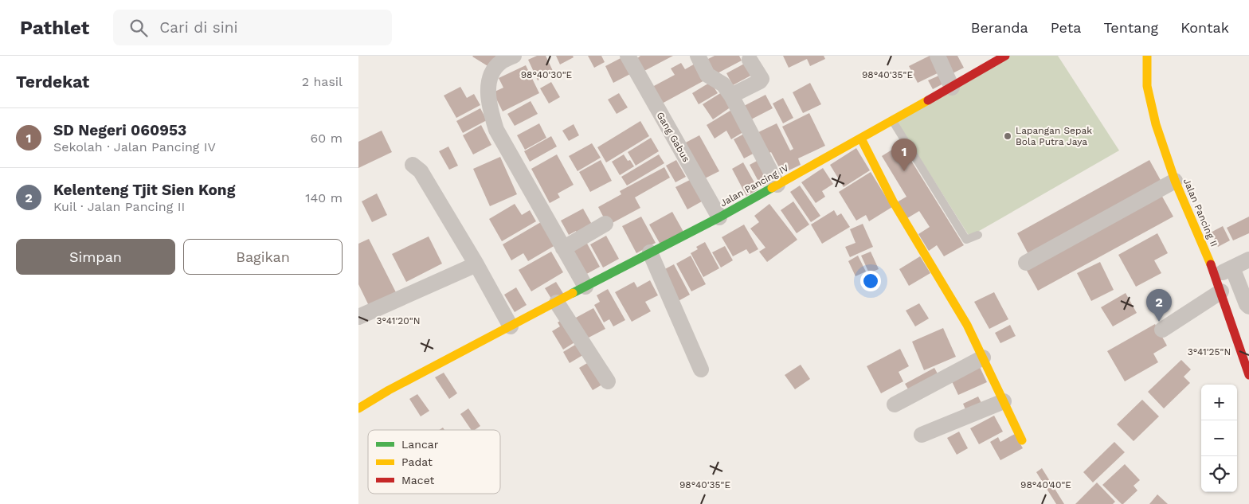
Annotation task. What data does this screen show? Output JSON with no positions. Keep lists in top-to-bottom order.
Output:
{
  "streets": {
    "street": ["Gang Gabus", "Jalan Pancing IV", "Jalan Pancing II"]
  },
  "crossings": [
    ["Gang Gabus", "Jalan Pancing IV"]
  ],
  "places": ["Lapangan Sepak Bola Putra Jaya"],
  "legend": ["Lancar", "Padat", "Macet"],
  "page": {
    "header": "Pathlet",
    "search": "Cari di sini",
    "nav": [
      "Beranda",
      "Peta",
      "Tentang",
      "Kontak"
    ],
    "heading": ["Terdekat", "2 hasil"],
    "list": [
      {
        "mark": "1",
        "name": "SD Negeri 060953",
        "note": "Sekolah · Jalan Pancing IV",
        "value": "60 m"
      },
      {
        "mark": "2",
        "name": "Kelenteng Tjit Sien Kong",
        "note": "Kuil · Jalan Pancing II",
        "value": "140 m"
      }
    ],
    "pins": ["1", "2"],
    "buttons": ["Simpan", "Bagikan"],
    "map_buttons": ["+", "−"]
  },
  "coordinates": [
    "98°40'30\"E",
    "98°40'35\"E",
    "3°41'20\"N",
    "3°41'25\"N",
    "98°40'40\"E"
  ]
}
